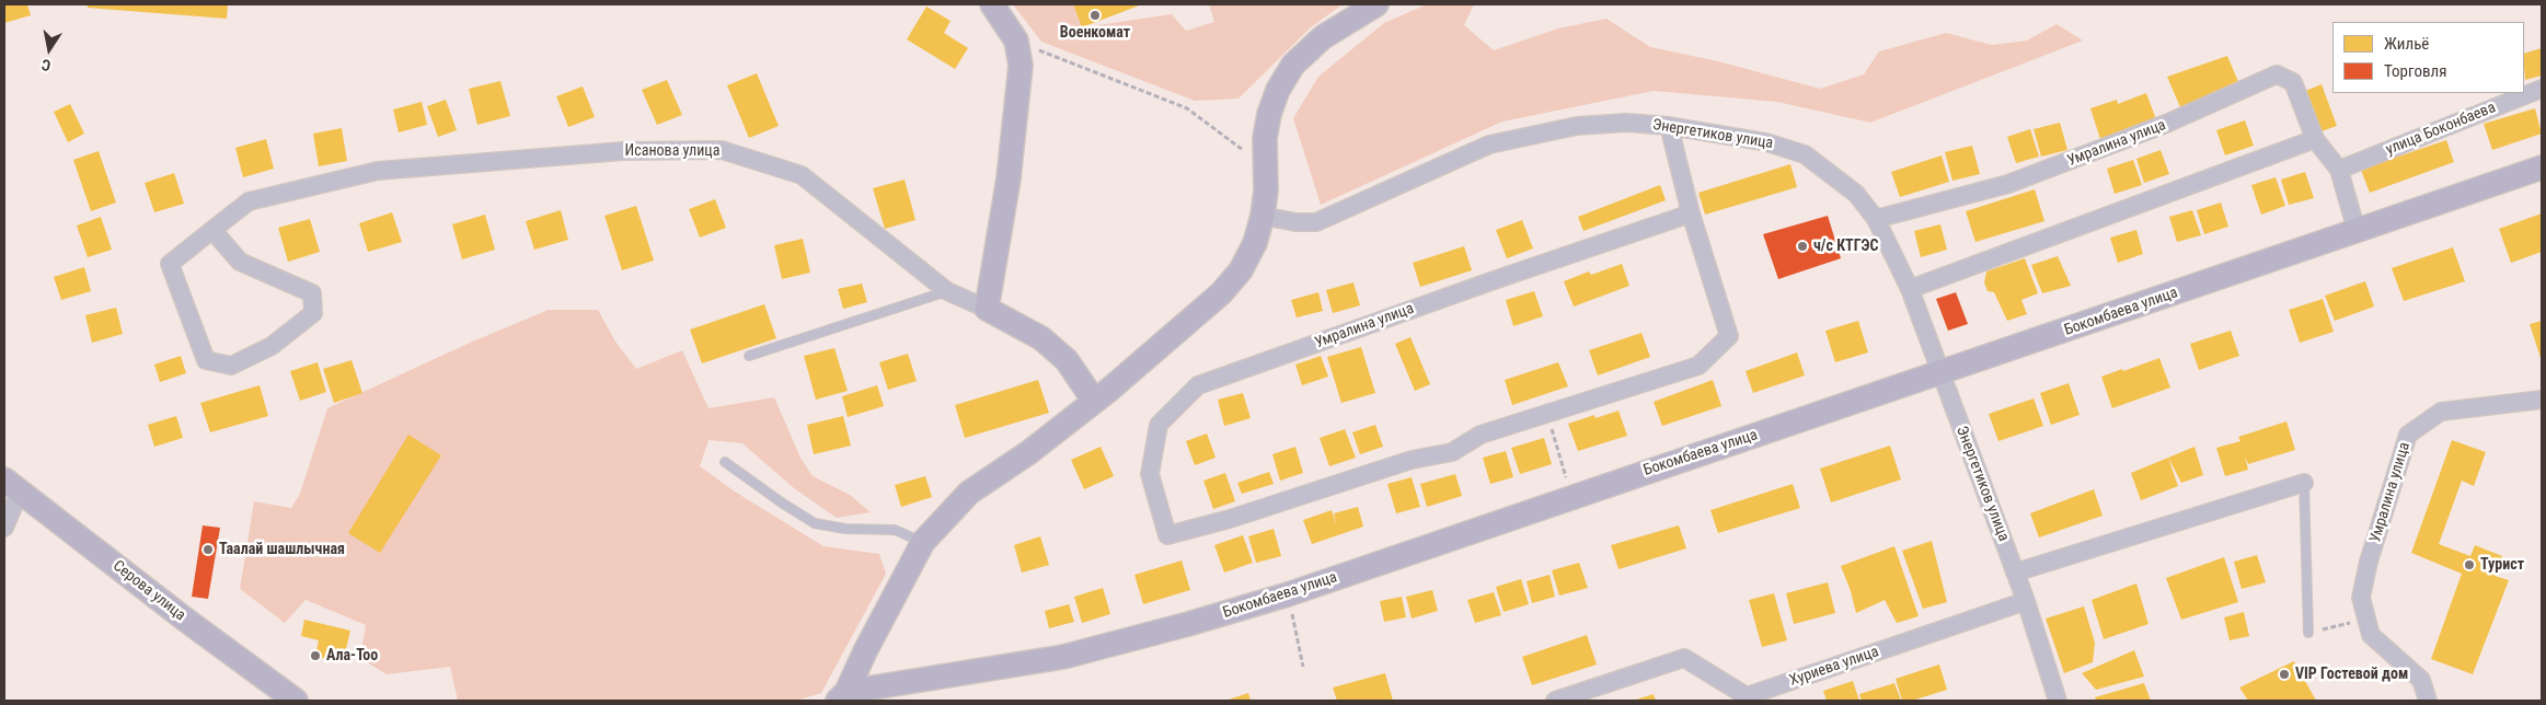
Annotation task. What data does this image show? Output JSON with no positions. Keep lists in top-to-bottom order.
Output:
{
  "streets": {
    "street": [
      "улица Боконбаева",
      "Энергетиков улица",
      "Умралина улица",
      "Исанова улица",
      "Бокомбаева улица",
      "Серова улица",
      "Хуриева улица"
    ]
  },
  "crossings": [
    ["улица Боконбаева", "Умралина улица"],
    ["Энергетиков улица", "Умралина улица"],
    ["Энергетиков улица", "Бокомбаева улица"],
    ["Энергетиков улица", "Хуриева улица"],
    ["Умралина улица", "Бокомбаева улица"]
  ],
  "places": [
    "Военкомат",
    "ч/с КТГЭС",
    "Таалай шашлычная",
    "Турист",
    "Ала-Тоо",
    "VIP Гостевой дом"
  ],
  "legend": ["Жильё", "Торговля"],
  "north": "bottom"
}
